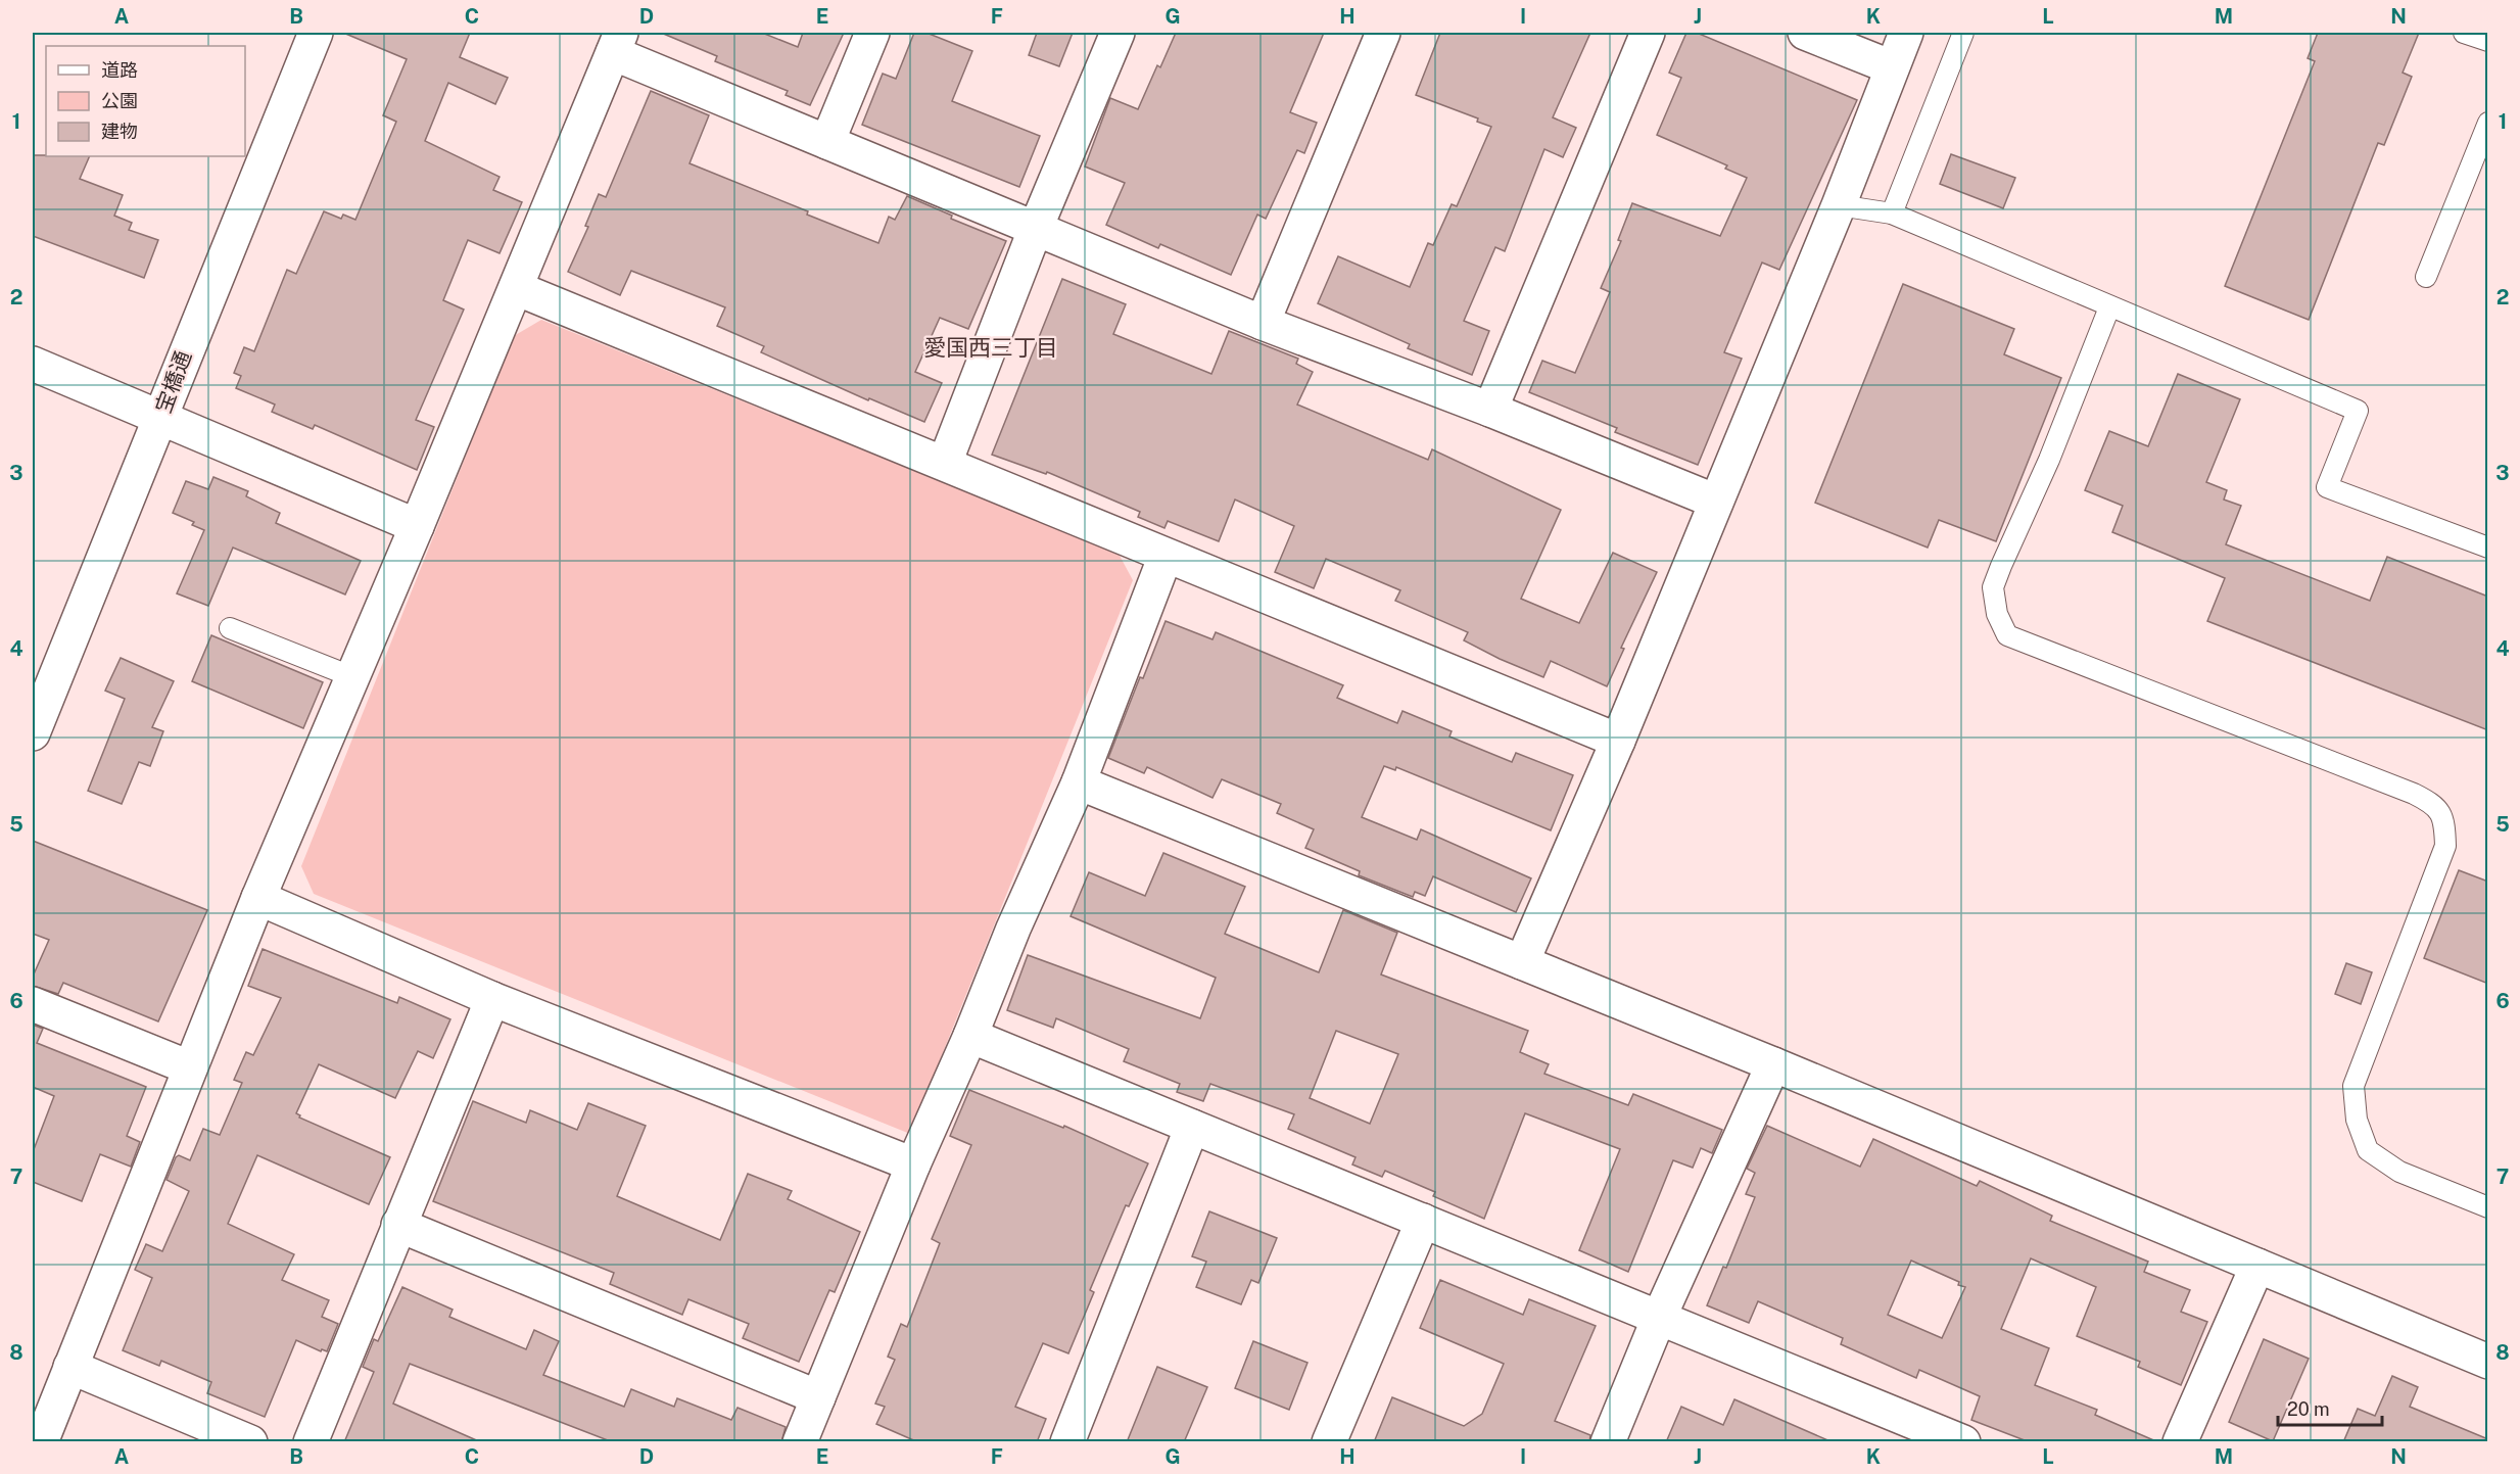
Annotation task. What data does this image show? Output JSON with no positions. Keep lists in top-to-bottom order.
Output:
{
  "streets": {
    "street": ["宝橋通"]
  },
  "districts": ["愛国西三丁目"],
  "legend": ["道路", "公園", "建物"],
  "scale_bar": "20 m",
  "grid": {
    "columns": [
      "A",
      "B",
      "C",
      "D",
      "E",
      "F",
      "G",
      "H",
      "I",
      "J",
      "K",
      "L",
      "M",
      "N"
    ],
    "rows": [
      "1",
      "2",
      "3",
      "4",
      "5",
      "6",
      "7",
      "8"
    ]
  }
}
